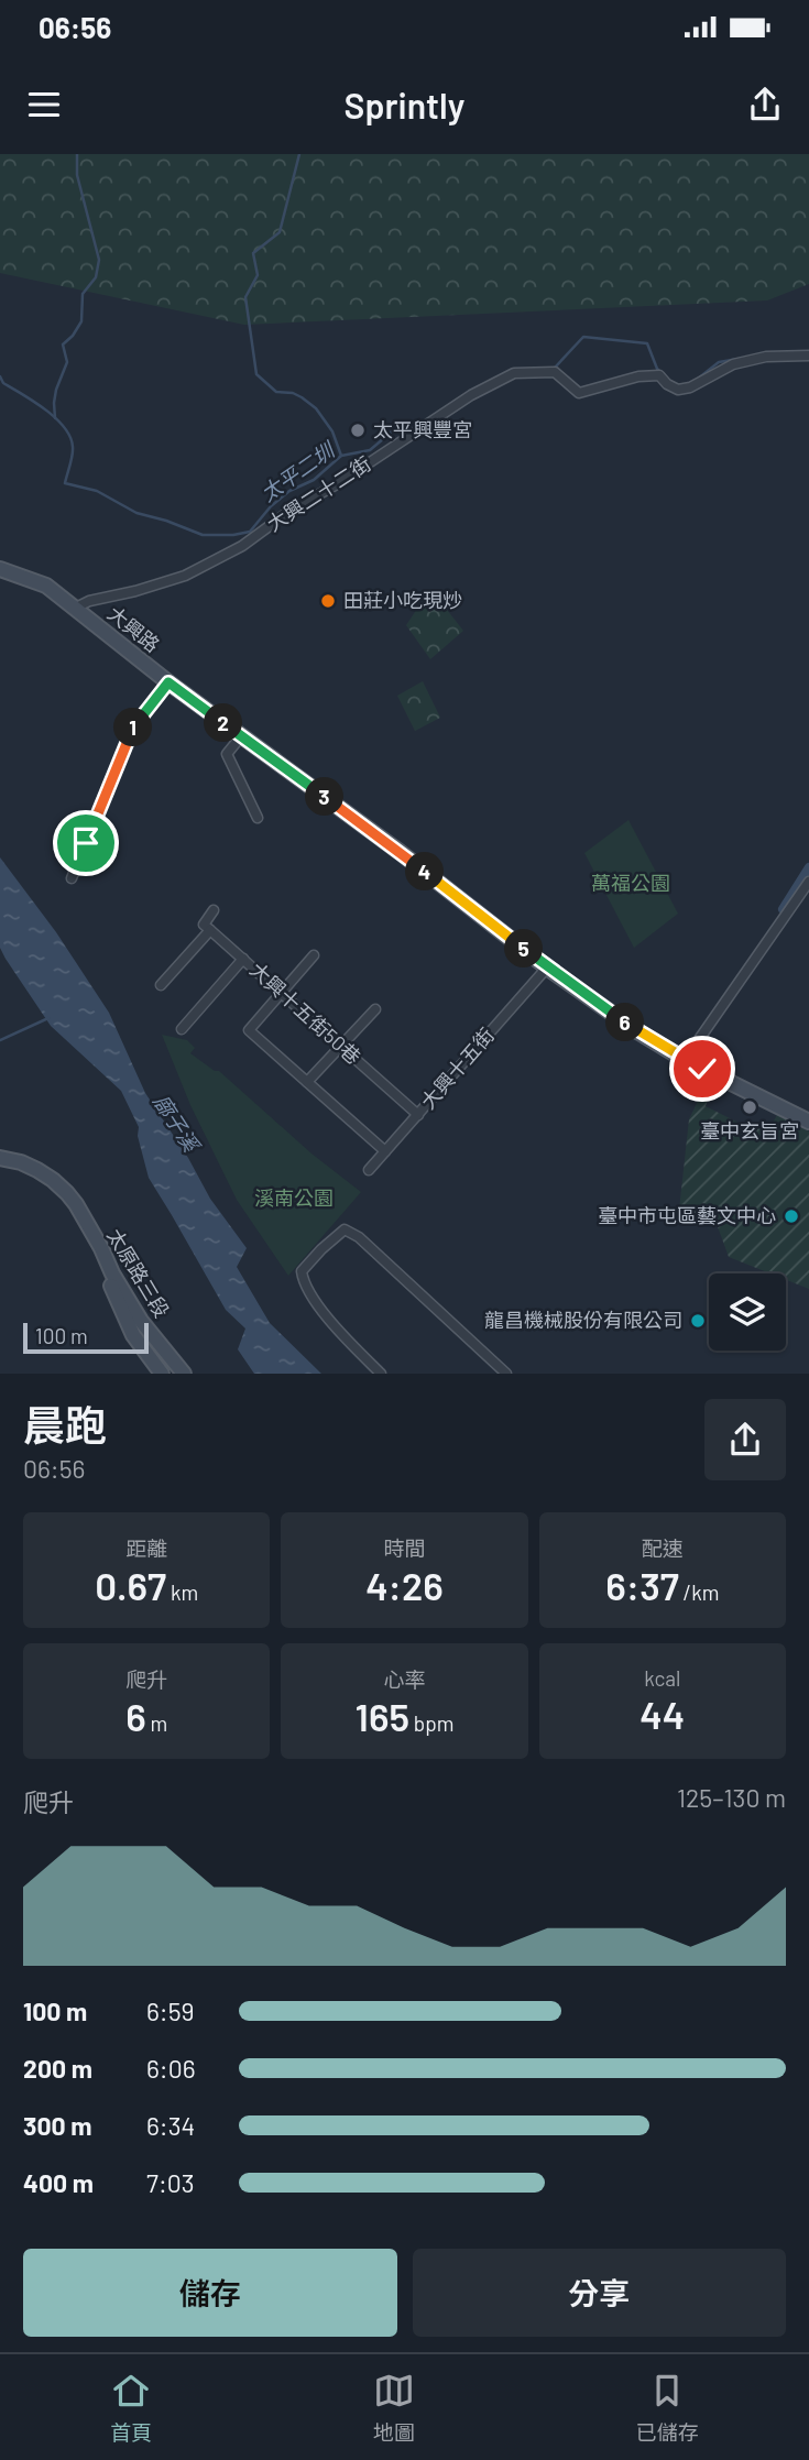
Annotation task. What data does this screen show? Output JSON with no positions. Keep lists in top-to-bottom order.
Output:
{
  "streets": {
    "main road": ["大興路", "太原路三段"],
    "street": ["大興二十二街", "大興十五街50巷", "大興十五街"]
  },
  "crossings": [
    ["大興二十二街", "大興路"],
    ["大興路", "大興十五街"],
    ["大興十五街50巷", "大興十五街"]
  ],
  "water": ["太平二圳", "廍子溪"],
  "parks": ["萬福公園", "溪南公園"],
  "places": [
    "太平興豐宮",
    "田莊小吃現炒",
    "臺中玄旨宮",
    "臺中市屯區藝文中心",
    "龍昌機械股份有限公司"
  ],
  "scale_bar": "100 m",
  "page": {
    "status": "06:56",
    "header": "Sprintly",
    "pins": [
      "2",
      "1",
      "3",
      "4",
      "5",
      "6"
    ],
    "scale": "100 m",
    "heading": ["晨跑", "06:56"],
    "stats": [
      ["距離", "0.67 km"],
      ["時間", "4:26"],
      ["配速", "6:37 /km"],
      ["爬升", "6 m"],
      ["心率", "165 bpm"],
      ["kcal", "44"]
    ],
    "chart": ["爬升", "125–130 m"],
    "list": [
      {
        "name": "100 m",
        "note": "6:59"
      },
      {
        "name": "200 m",
        "note": "6:06"
      },
      {
        "name": "300 m",
        "note": "6:34"
      },
      {
        "name": "400 m",
        "note": "7:03"
      }
    ],
    "buttons": ["儲存", "分享"],
    "tabs": ["首頁", "地圖", "已儲存"]
  }
}
